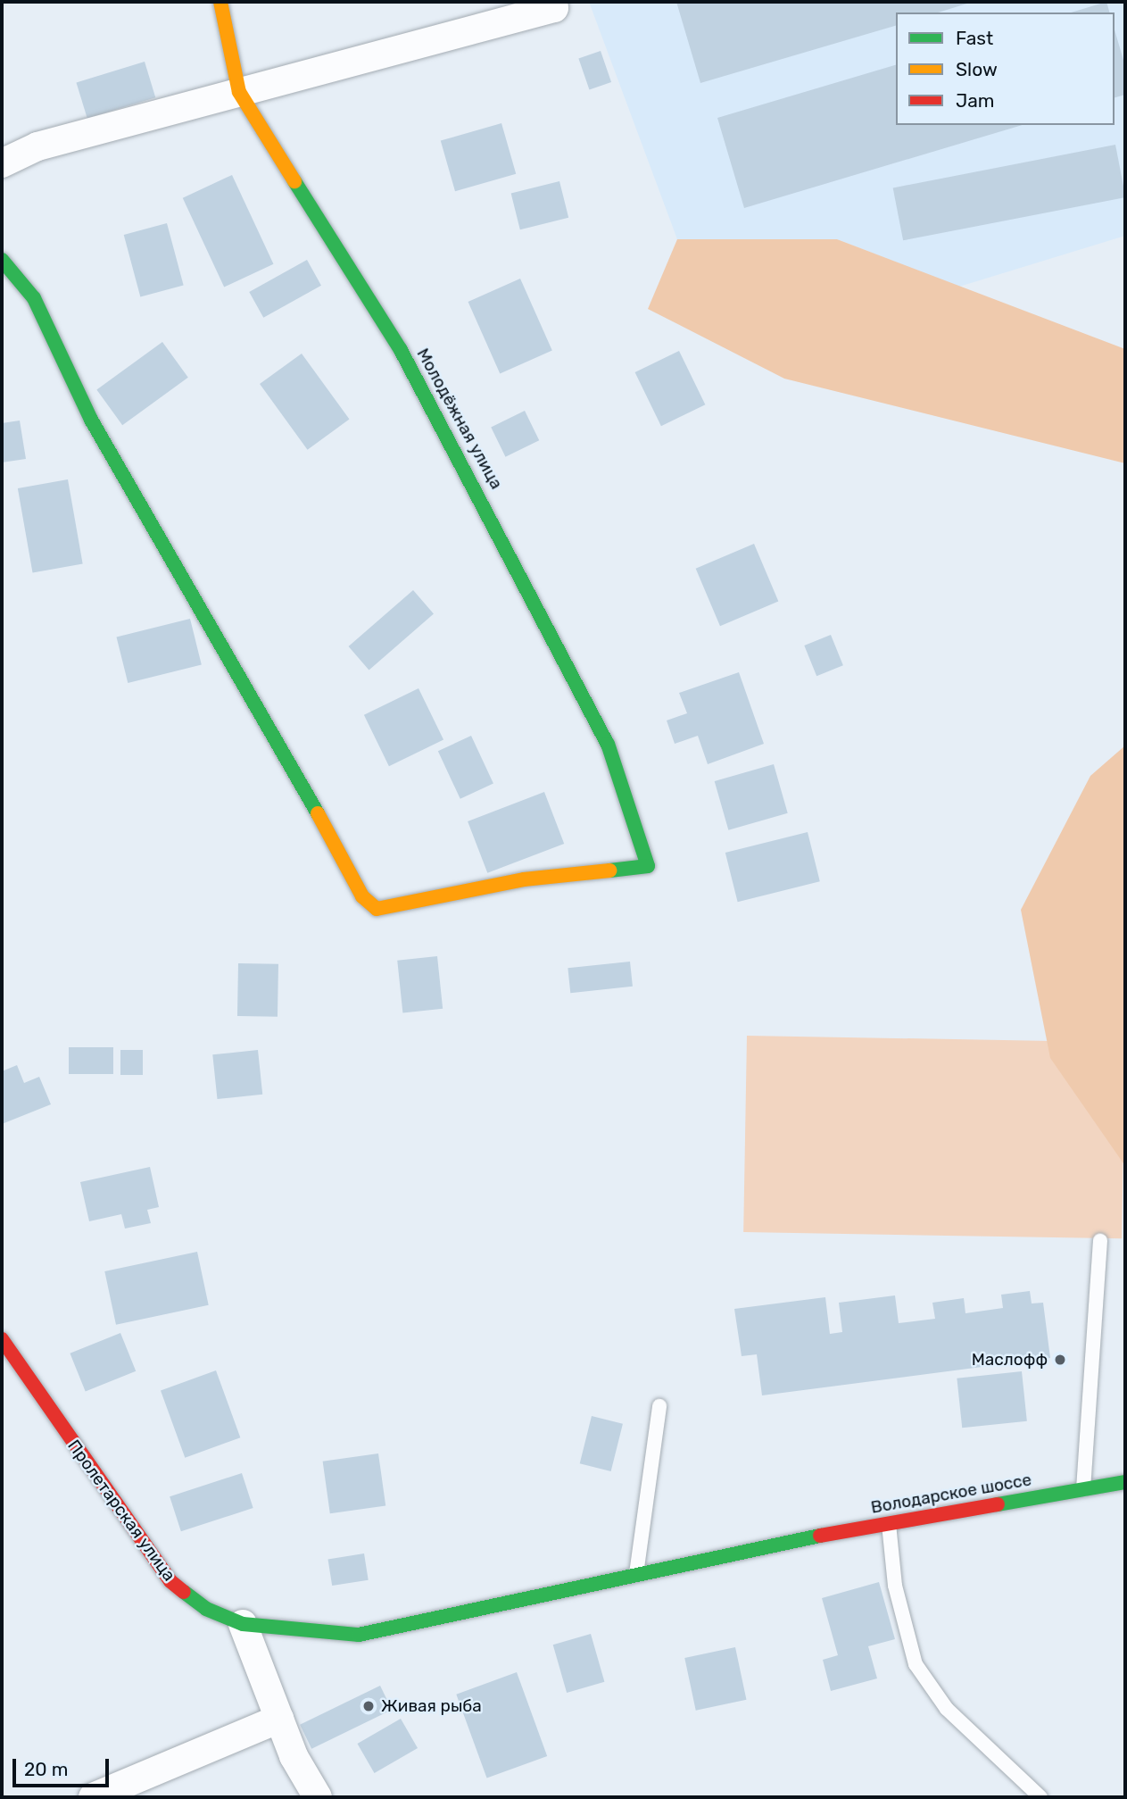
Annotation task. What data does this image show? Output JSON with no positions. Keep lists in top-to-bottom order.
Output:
{
  "streets": {
    "street": ["Молодёжная улица", "Володарское шоссе", "Пролетарская улица"]
  },
  "crossings": [
    ["Володарское шоссе", "Пролетарская улица"]
  ],
  "places": ["Маслофф", "Живая рыба"],
  "legend": ["Fast", "Slow", "Jam"],
  "scale_bar": "20 m"
}
